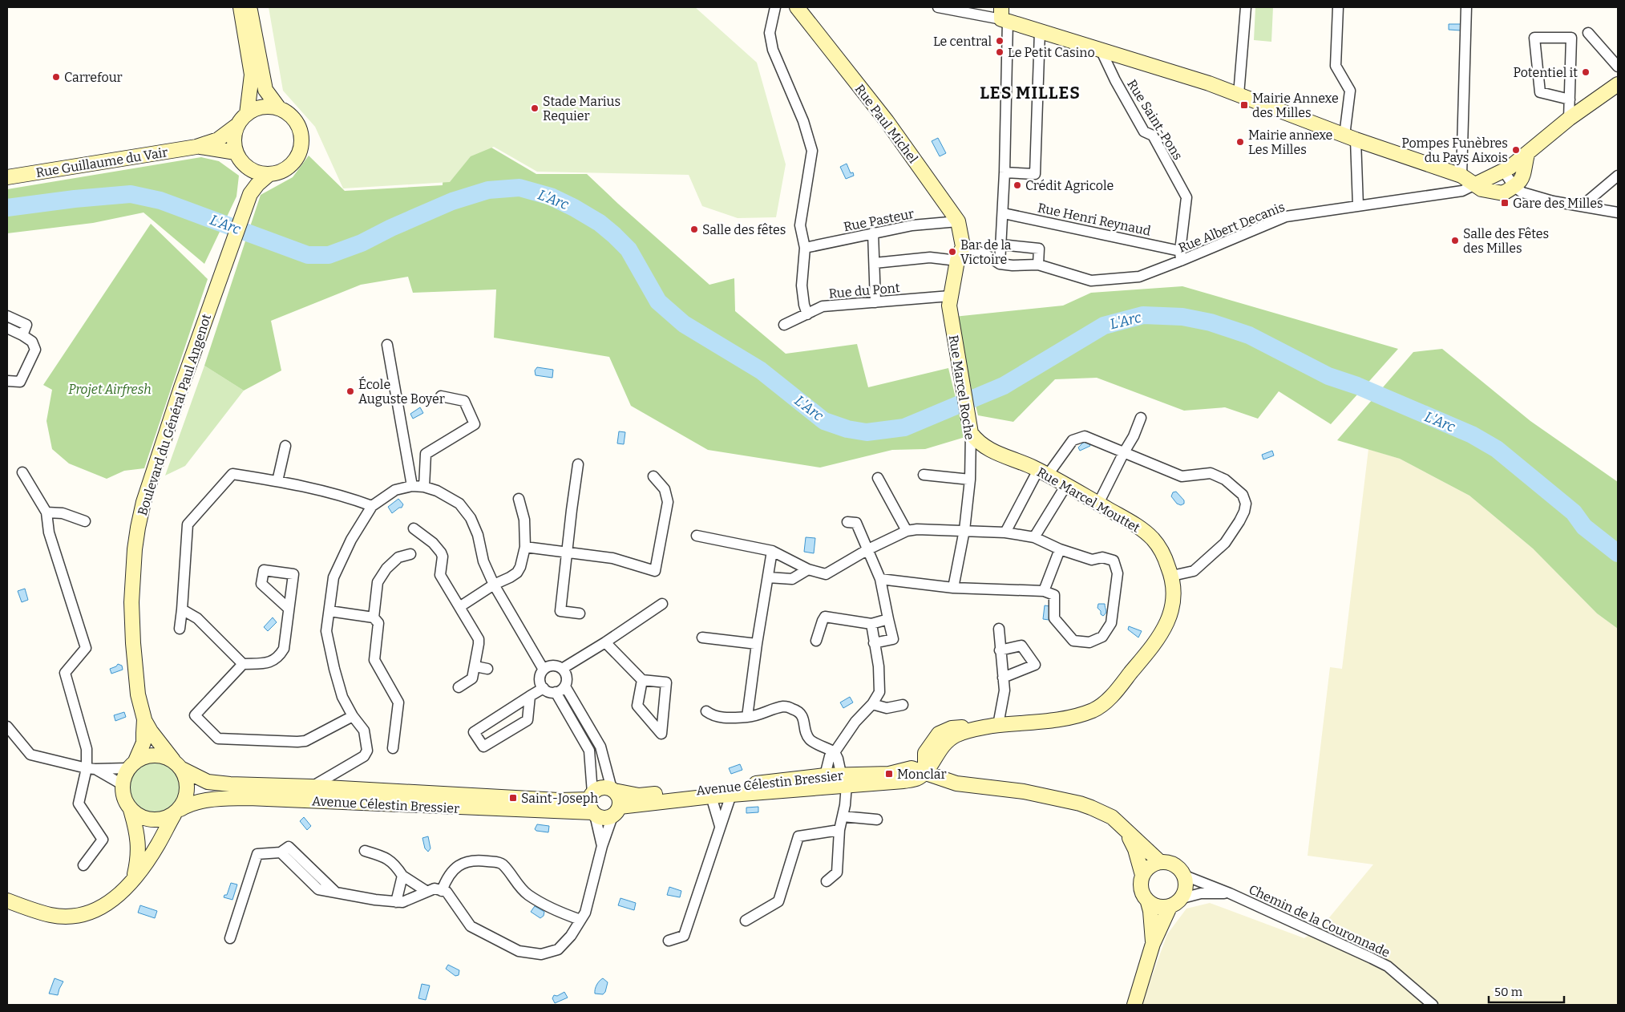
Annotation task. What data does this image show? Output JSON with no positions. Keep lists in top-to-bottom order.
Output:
{
  "streets": {
    "main road": [
      "Rue Paul Michel",
      "Rue Guillaume du Vair",
      "Rue Marcel Roche",
      "Boulevard du Général Paul Angenot",
      "Rue Marcel Mouttet",
      "Avenue Célestin Bressier"
    ],
    "street": [
      "Rue Saint-Pons",
      "Rue Henri Reynaud",
      "Rue Pasteur",
      "Rue Albert Decanis",
      "Rue du Pont",
      "Chemin de la Couronnade"
    ]
  },
  "crossings": [
    ["Rue Saint-Pons", "Rue Henri Reynaud"],
    ["Rue Saint-Pons", "Rue Albert Decanis"],
    ["Rue Paul Michel", "Rue Pasteur"],
    ["Rue Paul Michel", "Rue Marcel Roche"],
    ["Rue Henri Reynaud", "Rue Albert Decanis"],
    ["Rue du Pont", "Rue Marcel Roche"],
    ["Rue Marcel Roche", "Rue Marcel Mouttet"],
    ["Boulevard du Général Paul Angenot", "Avenue Célestin Bressier"],
    ["Rue Marcel Mouttet", "Avenue Célestin Bressier"]
  ],
  "districts": ["LES MILLES"],
  "water": ["L'Arc"],
  "parks": ["Projet Airfresh"],
  "places": {
    "other": [
      "Le central",
      "Le Petit Casino",
      "Potentiel it",
      "Carrefour",
      "Stade Marius Requier",
      "Mairie annexe Les Milles",
      "Pompes Funèbres du Pays Aixois",
      "Crédit Agricole",
      "Salle des fêtes",
      "Salle des Fêtes des Milles",
      "Bar de la Victoire",
      "École Auguste Boyer"
    ],
    "transit": [
      "Mairie Annexe des Milles",
      "Gare des Milles",
      "Monclar",
      "Saint-Joseph"
    ]
  },
  "scale_bar": "50 m"
}
